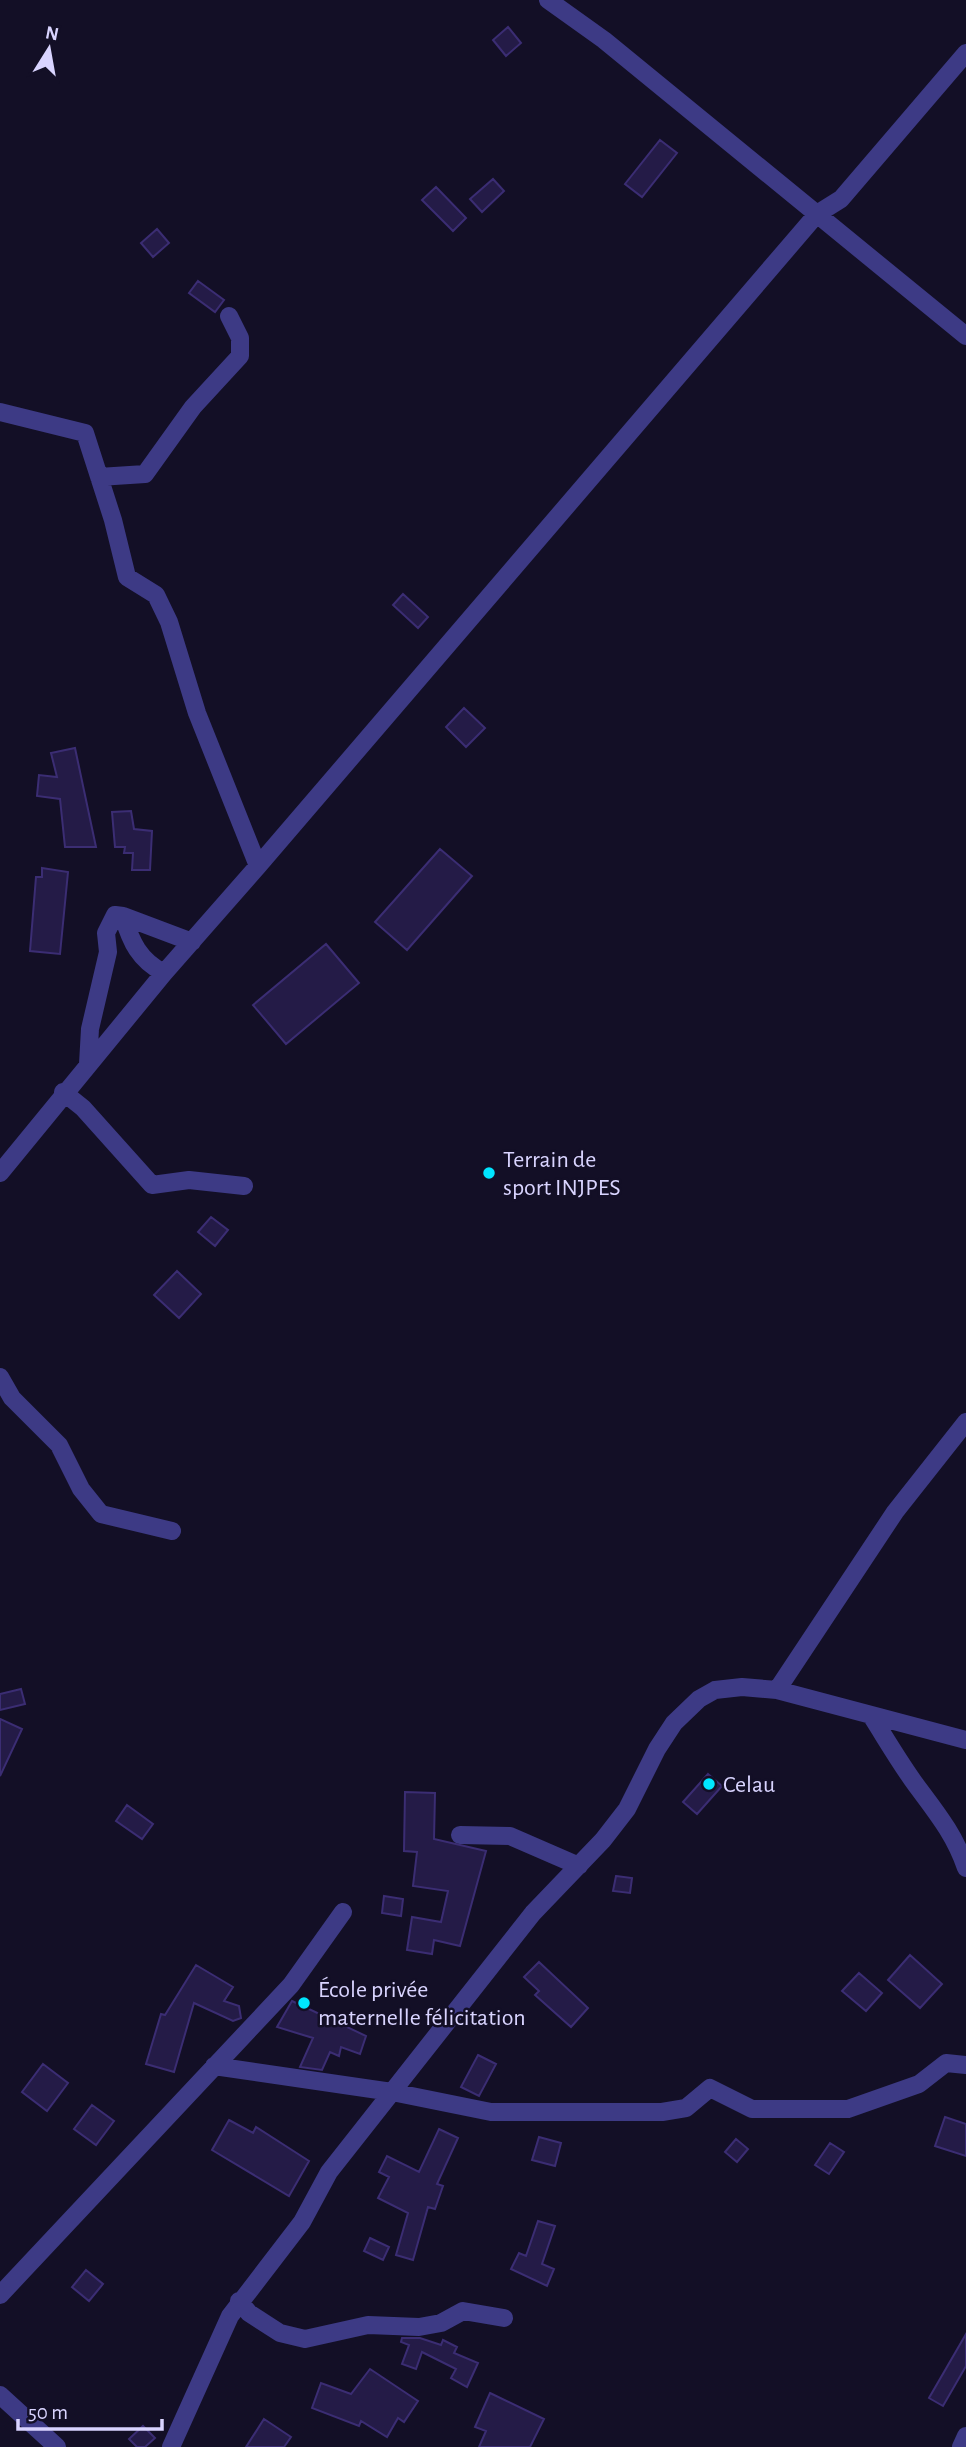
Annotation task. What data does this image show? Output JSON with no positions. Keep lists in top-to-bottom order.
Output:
{
  "places": ["Terrain de sport INJPES", "Celau", "École privée maternelle félicitation"],
  "scale_bar": "50 m",
  "north": "top"
}
